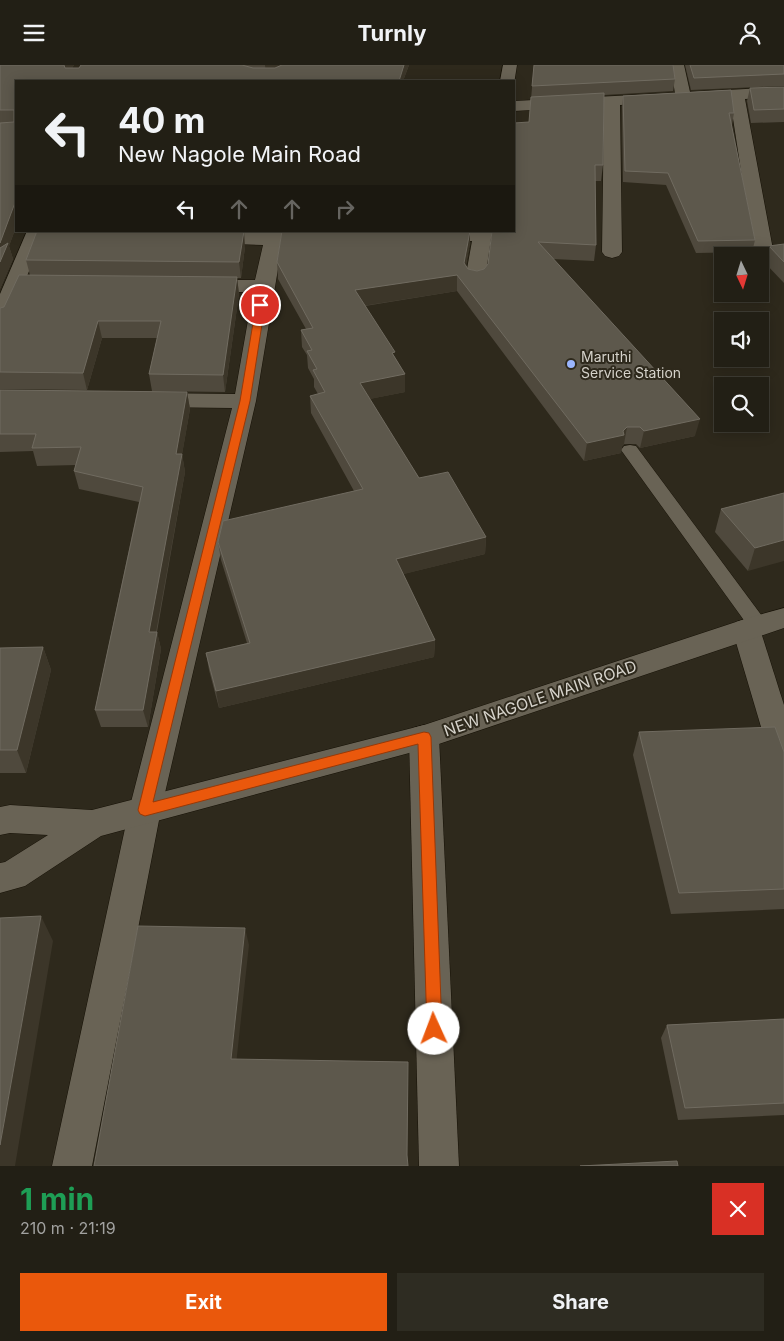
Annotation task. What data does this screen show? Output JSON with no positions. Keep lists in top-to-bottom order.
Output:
{
  "streets": {
    "street": ["NEW NAGOLE MAIN ROAD"]
  },
  "places": ["Maruthi Service Station"],
  "north": "bottom",
  "page": {
    "header": "Turnly",
    "turn": ["40 m", "New Nagole Main Road"],
    "heading": ["1 min", "210 m · 21:19"],
    "buttons": ["Exit", "Share"]
  }
}
